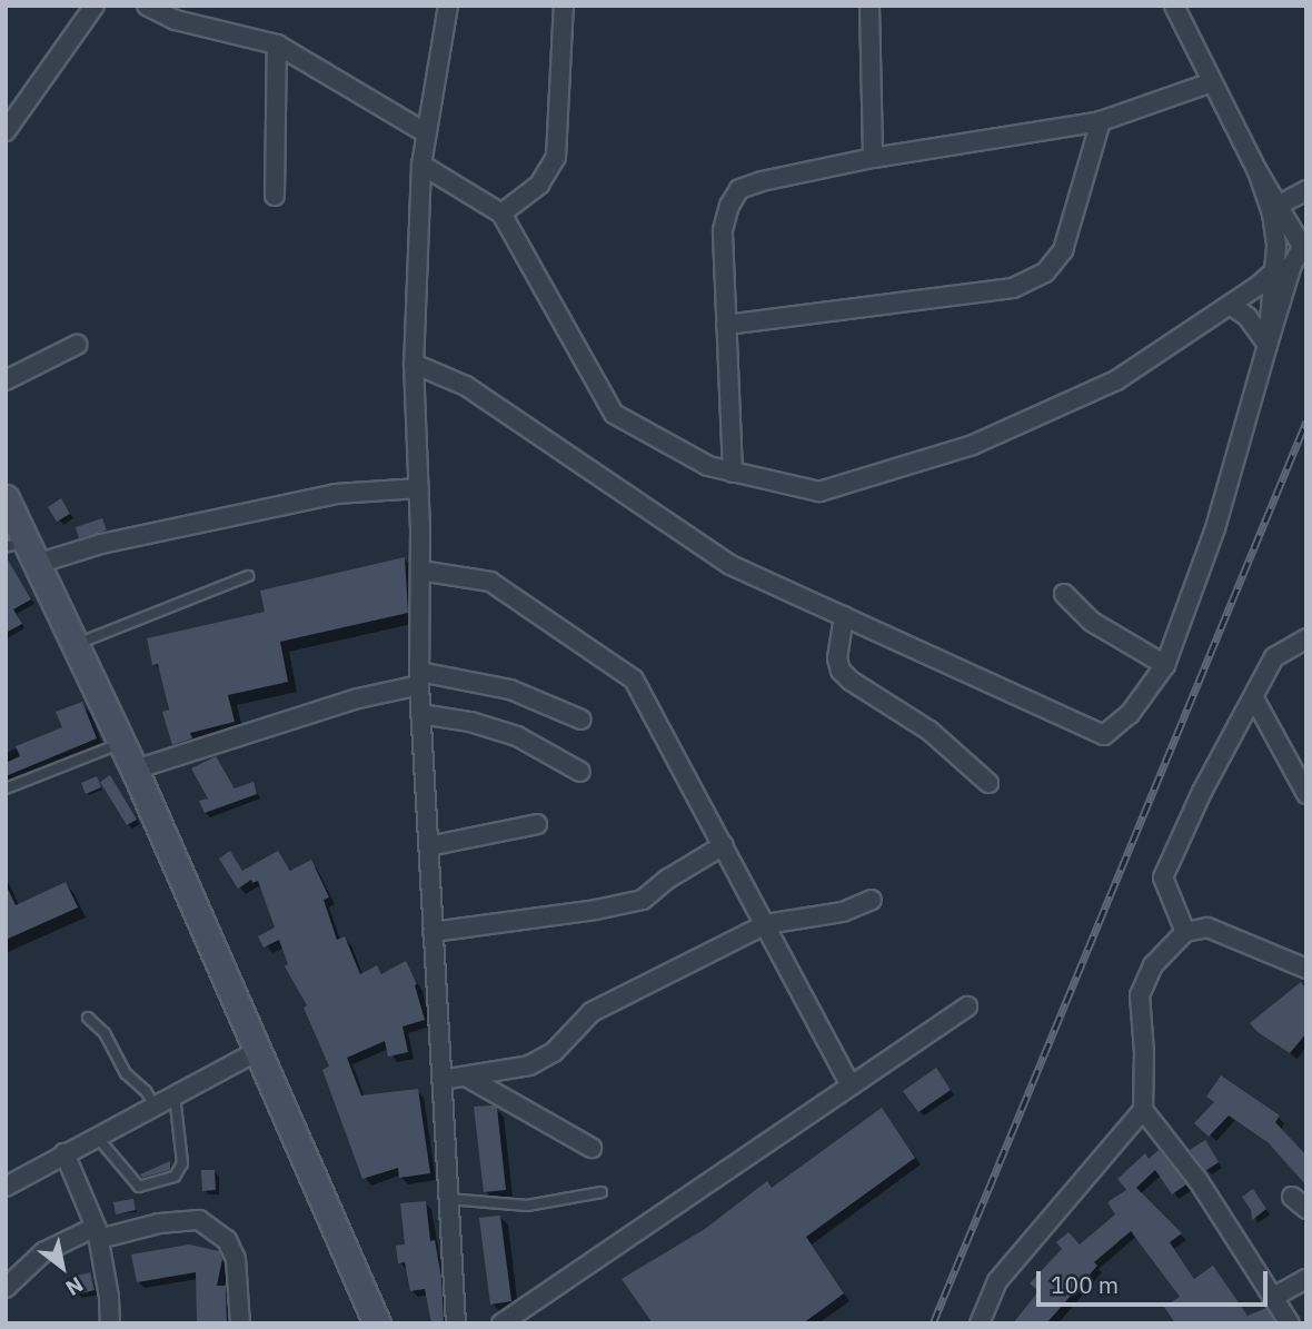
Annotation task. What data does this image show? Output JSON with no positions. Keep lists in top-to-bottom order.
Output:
{
  "scale_bar": "100 m",
  "north": "bottom right"
}
